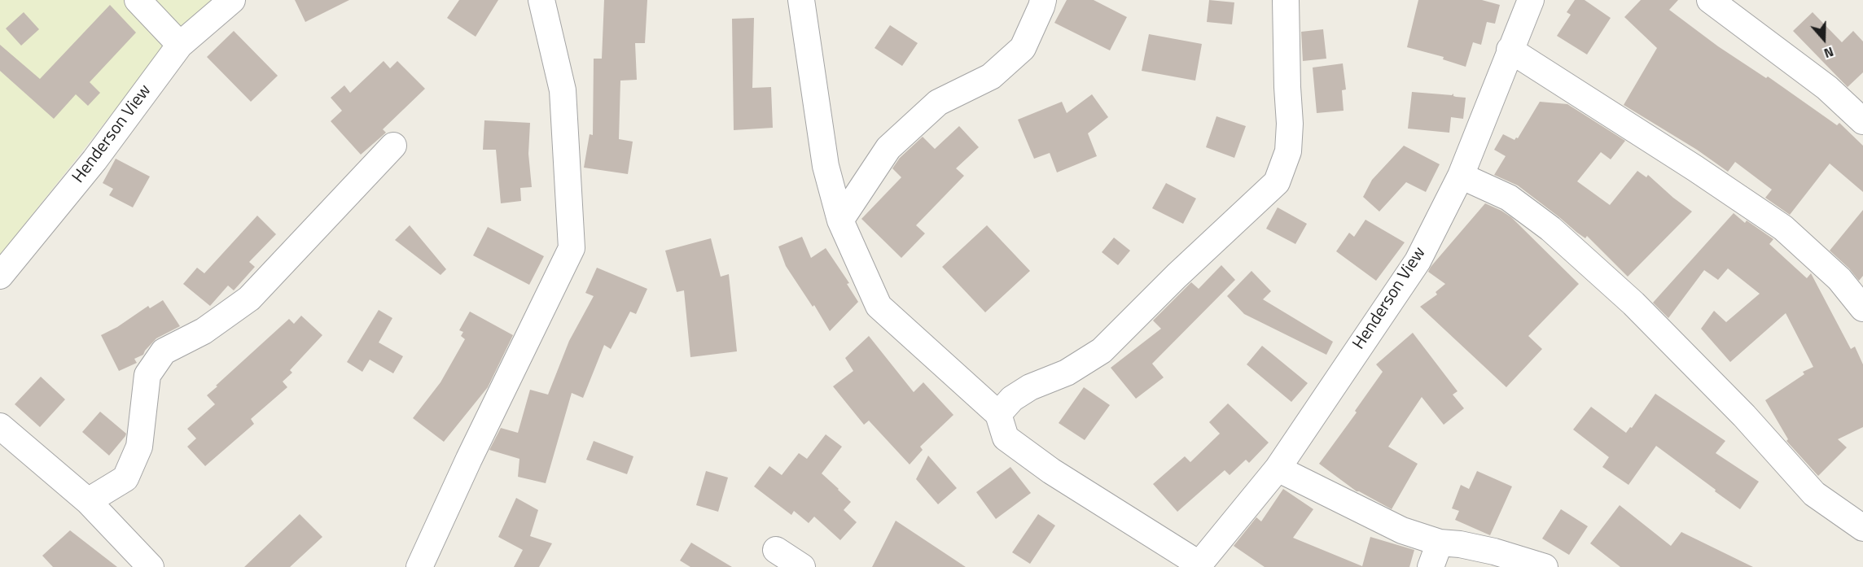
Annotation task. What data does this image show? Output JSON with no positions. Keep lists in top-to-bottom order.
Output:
{
  "streets": {
    "street": ["Henderson View"]
  },
  "north": "bottom"
}
